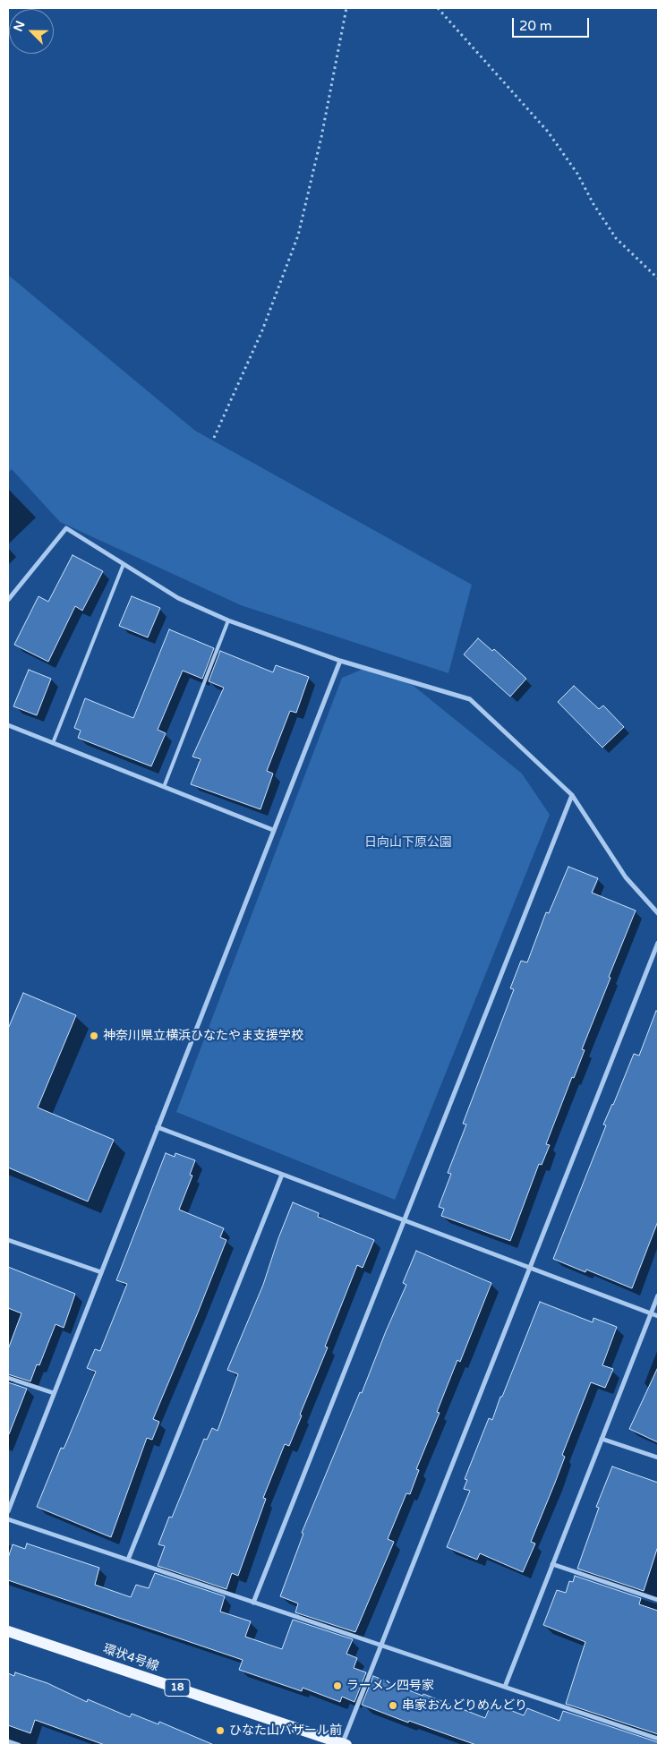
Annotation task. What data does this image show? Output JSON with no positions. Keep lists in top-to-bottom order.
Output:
{
  "streets": {
    "main road": ["環状4号線", "18"]
  },
  "parks": ["日向山下原公園"],
  "places": [
    "神奈川県立横浜ひなたやま支援学校",
    "ラーメン四号家",
    "串家おんどりめんどり",
    "ひなた山バザール前"
  ],
  "scale_bar": "20 m",
  "north": "top left"
}
